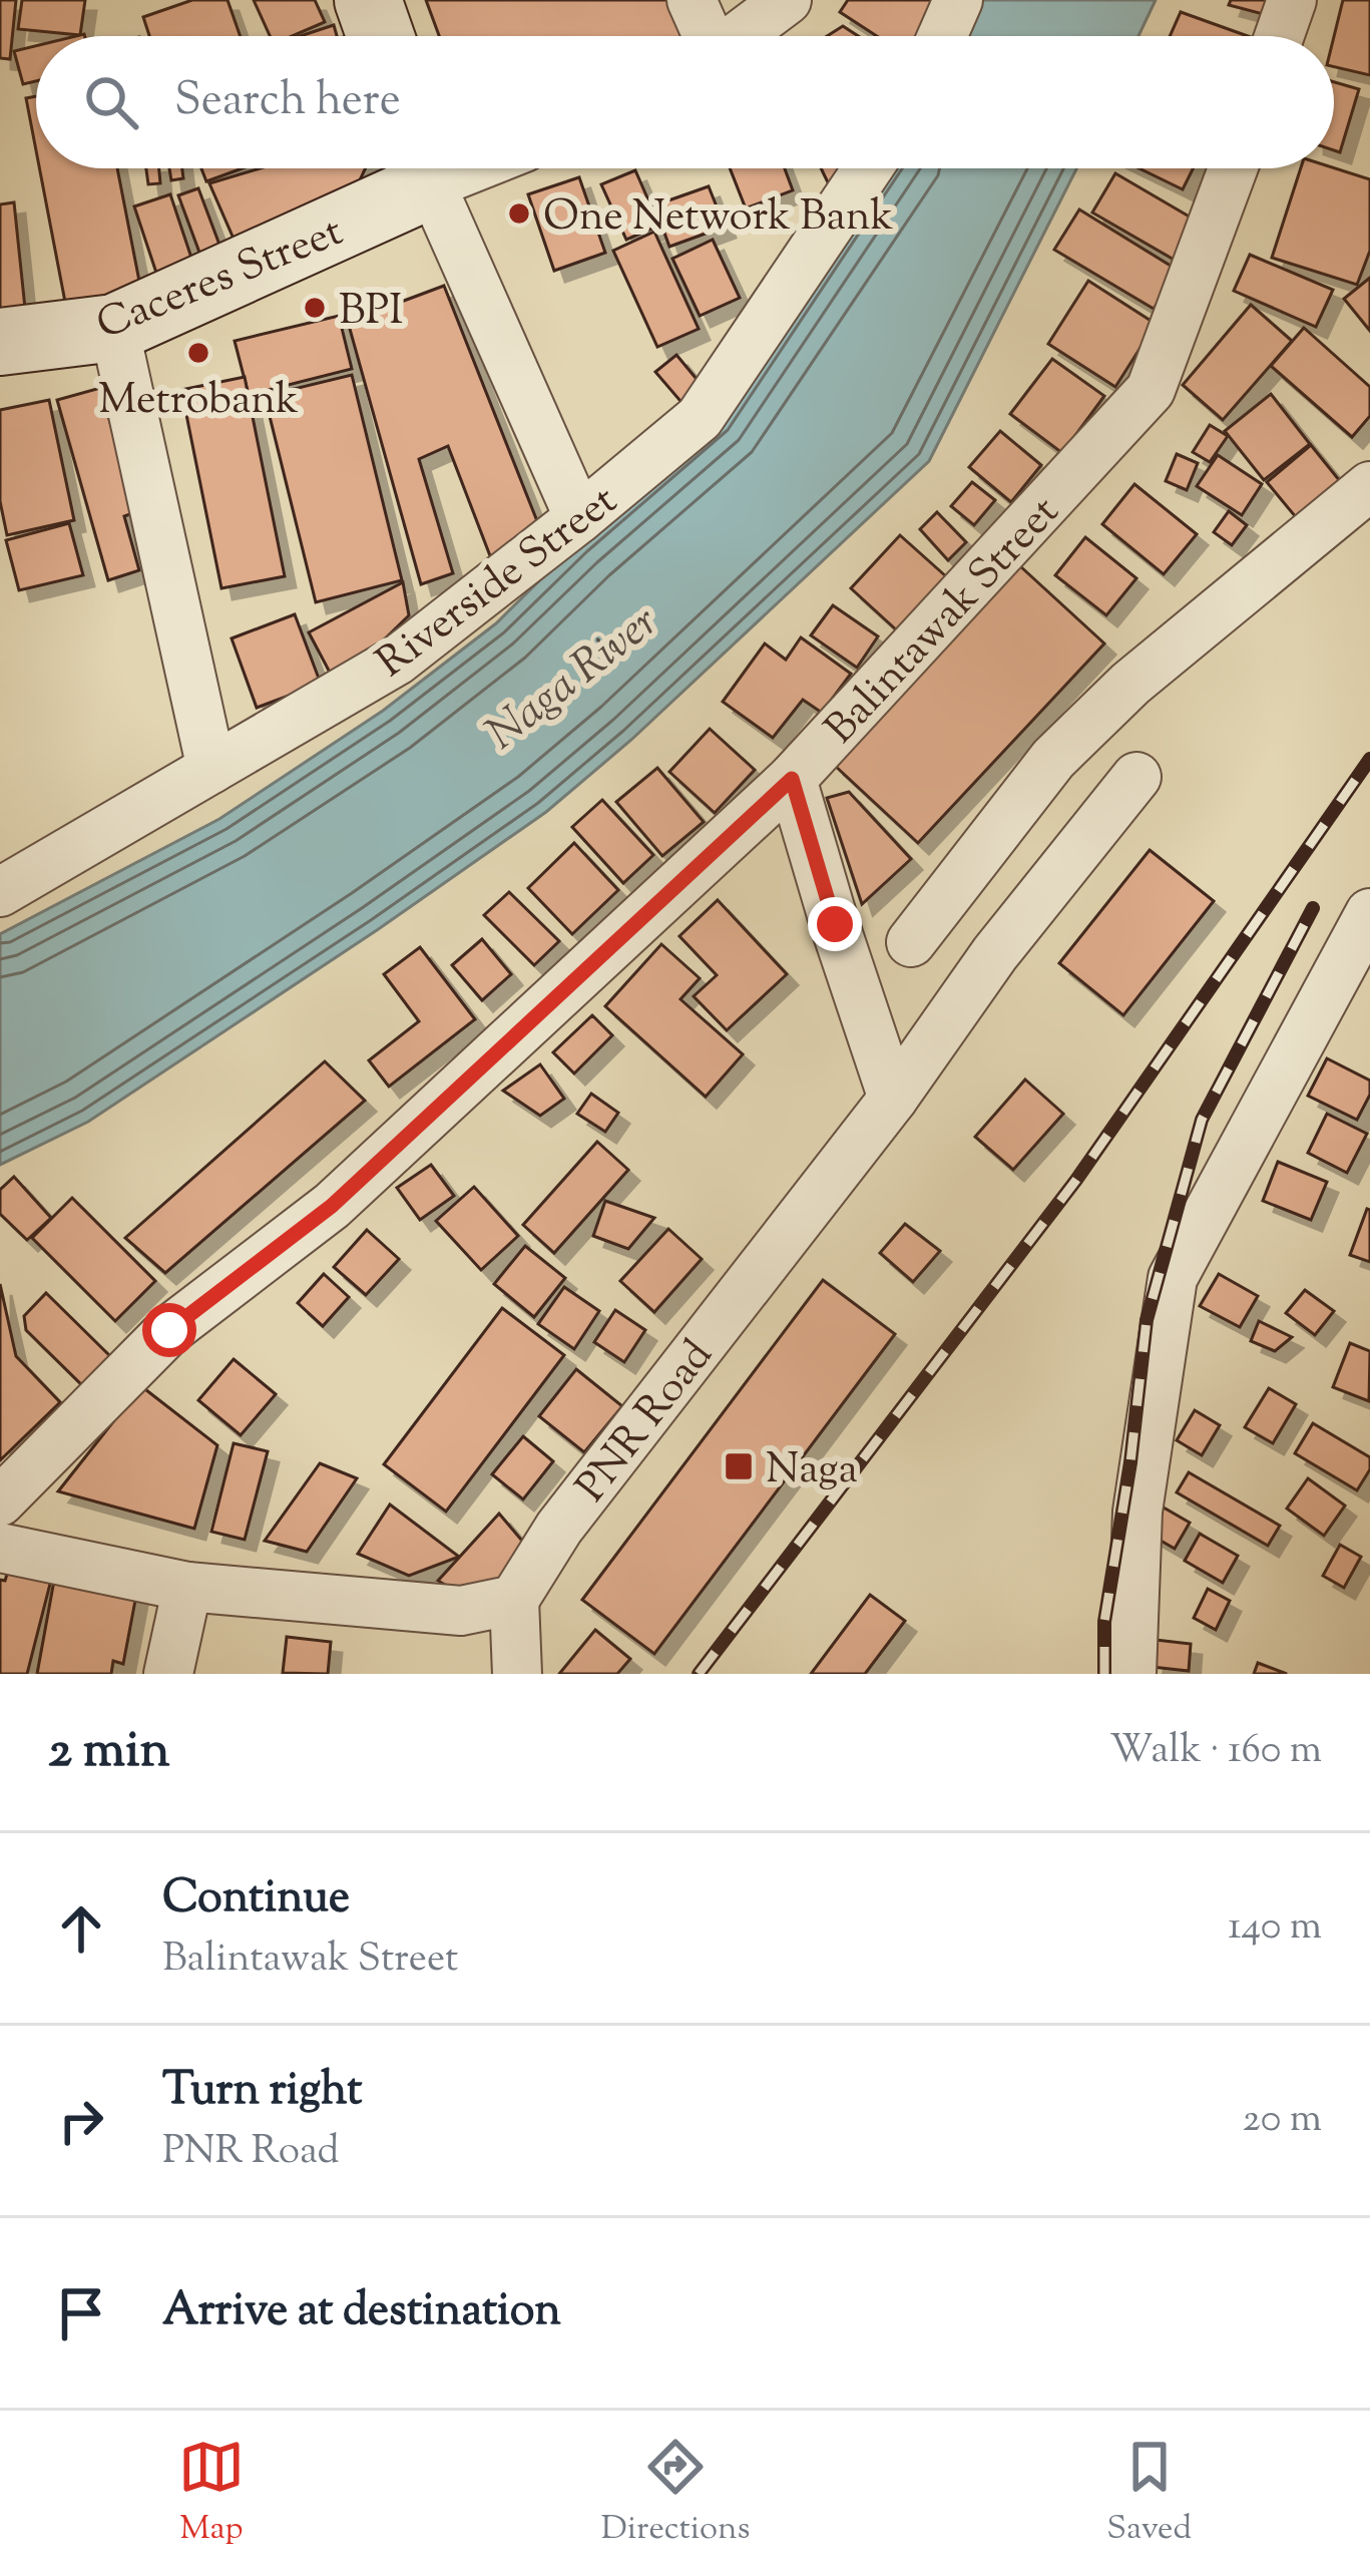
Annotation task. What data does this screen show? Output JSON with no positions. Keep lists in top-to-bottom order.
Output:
{
  "streets": {
    "main road": ["Caceres Street"],
    "street": ["Riverside Street", "Balintawak Street", "PNR Road"]
  },
  "water": ["Naga River"],
  "places": {
    "other": ["One Network Bank", "BPI", "Metrobank"],
    "transit": ["Naga"]
  },
  "page": {
    "search": "Search here",
    "heading": ["2 min", "Walk · 160 m"],
    "list": [
      ["Continue", "Balintawak Street", "140 m"],
      ["Turn right", "PNR Road", "20 m"],
      "Arrive at destination"
    ],
    "nav": ["Map", "Directions", "Saved"]
  }
}
